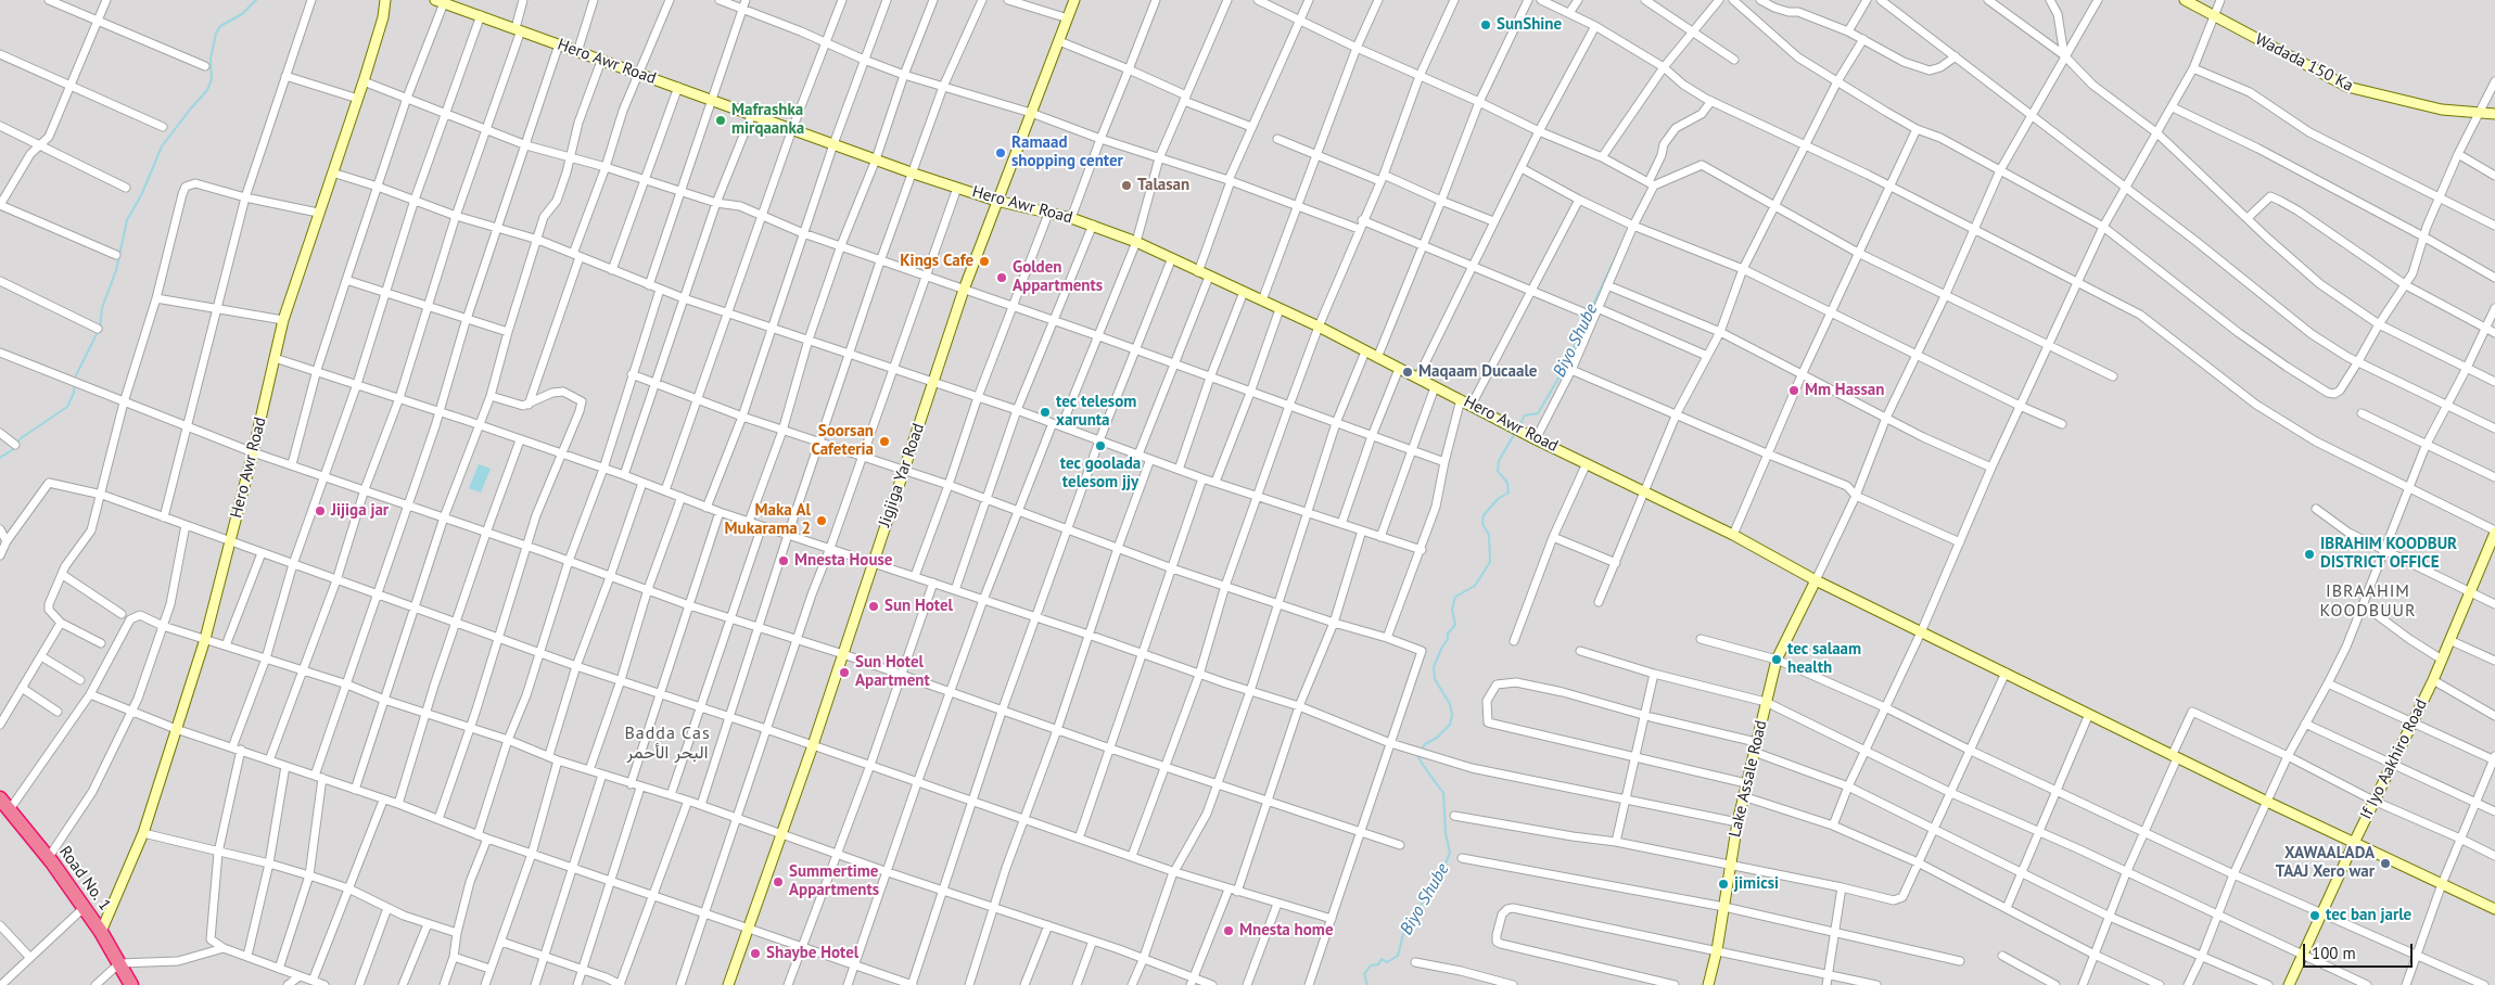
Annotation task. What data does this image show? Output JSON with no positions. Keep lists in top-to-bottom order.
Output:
{
  "streets": {
    "highway": ["Road No. 1"],
    "main road": [
      "Hero Awr Road",
      "Wadada 150 Ka",
      "Jigjiga Yar Road",
      "If Iyo Aakhiro Road",
      "Lake Assale Road"
    ]
  },
  "crossings": [
    ["Hero Awr Road", "Jigjiga Yar Road"],
    ["Hero Awr Road", "If Iyo Aakhiro Road"],
    ["Hero Awr Road", "Lake Assale Road"],
    ["Hero Awr Road", "Road No. 1"]
  ],
  "districts": ["IBRAAHIM KOODBUUR", "Badda Cas البحر الأحمر"],
  "water": ["Biyo Shube"],
  "places": [
    "SunShine",
    "Mafrashka mirqaanka",
    "Ramaad shopping center",
    "Talasan",
    "Kings Cafe",
    "Golden Appartments",
    "Maqaam Ducaale",
    "Mm Hassan",
    "tec telesom xarunta",
    "Soorsan Cafeteria",
    "tec goolada telesom jjy",
    "Jijiga jar",
    "Maka Al Mukarama 2",
    "IBRAHIM KOODBUR DISTRICT OFFICE",
    "Mnesta House",
    "Sun Hotel",
    "tec salaam health",
    "Sun Hotel Apartment",
    "XAWAALADA TAAJ Xero war",
    "Summertime Appartments",
    "jimicsi",
    "tec ban jarle",
    "Mnesta home",
    "Shaybe Hotel"
  ],
  "scale_bar": "100 m"
}
